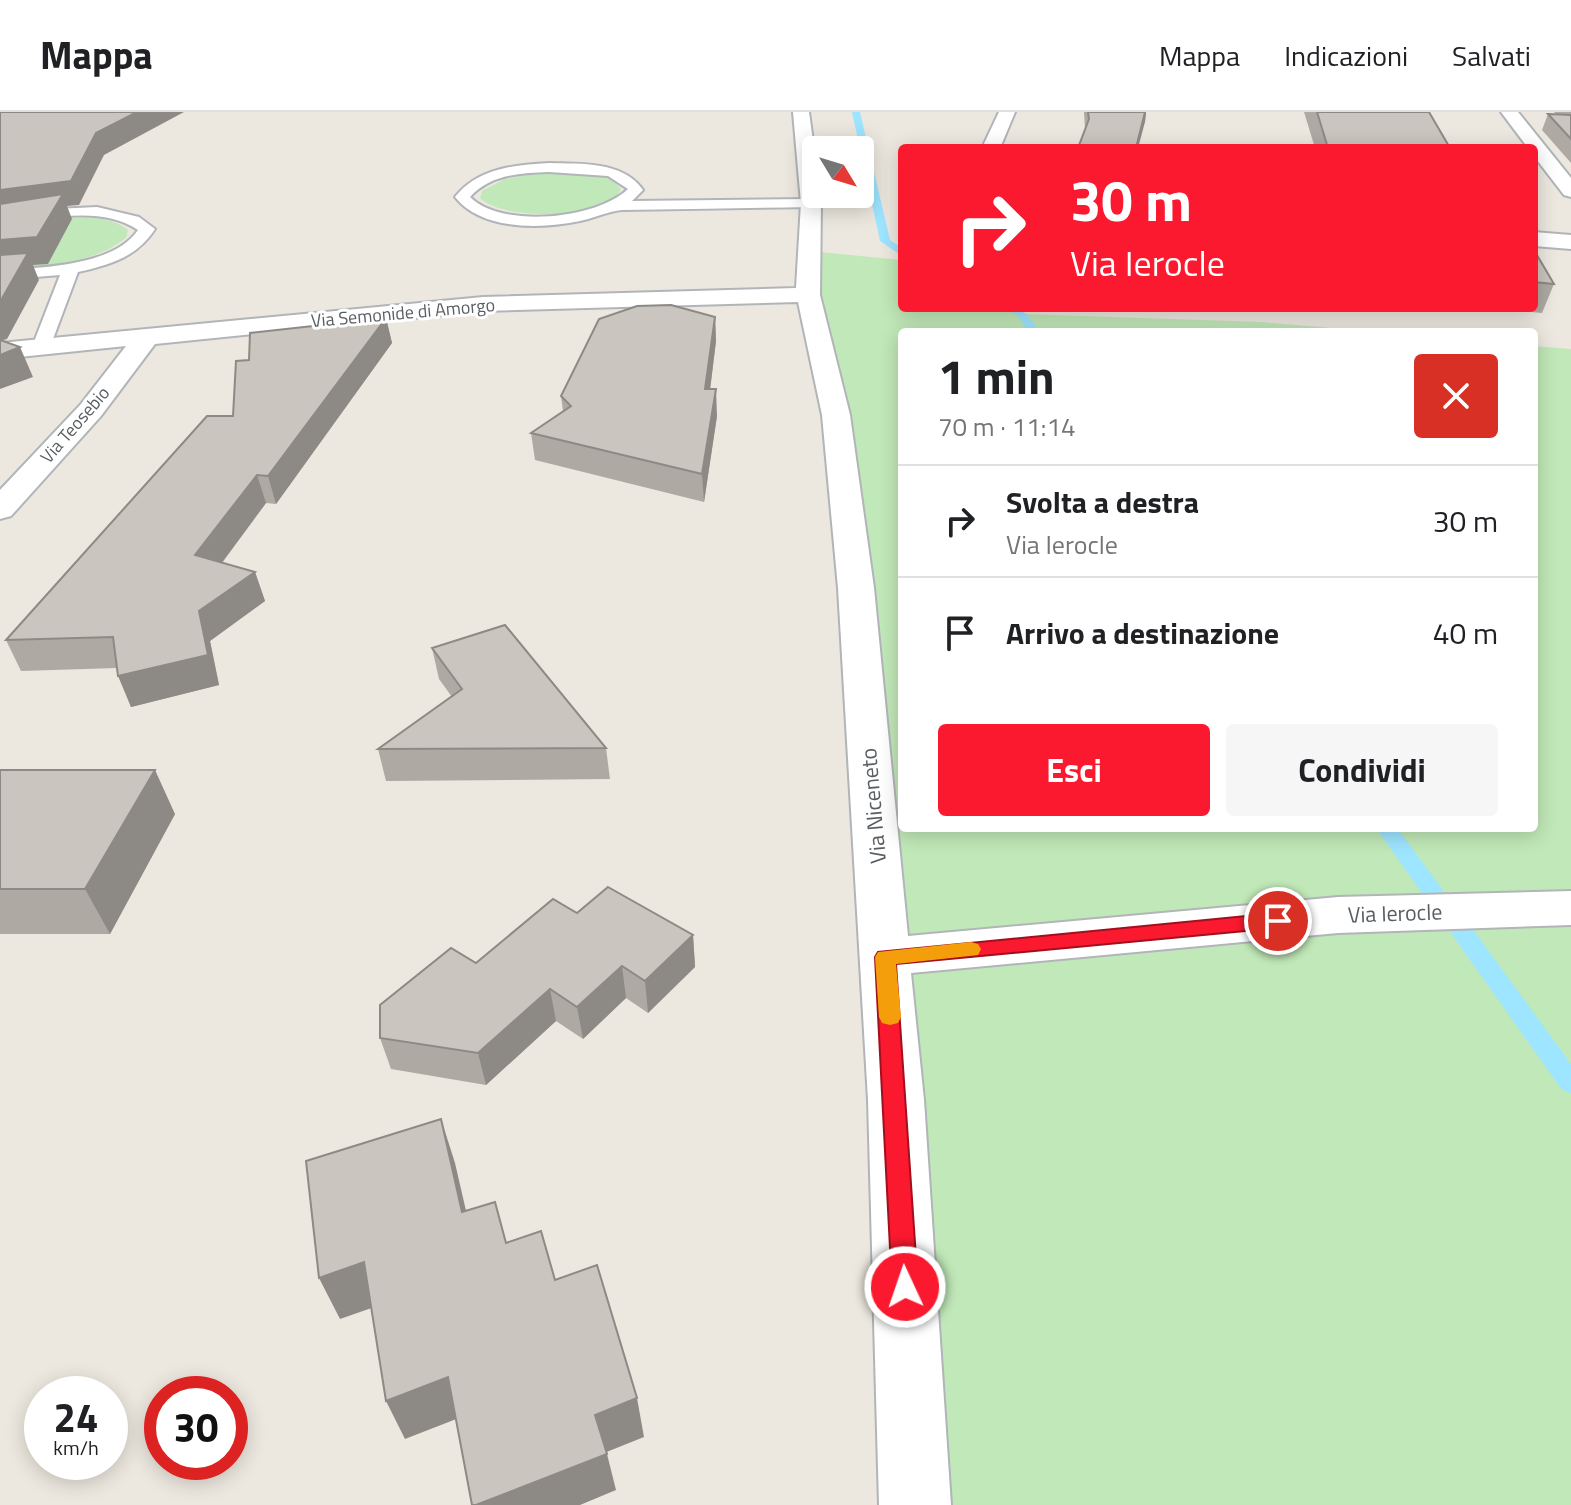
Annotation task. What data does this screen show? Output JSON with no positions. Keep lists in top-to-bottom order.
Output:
{
  "streets": {
    "street": [
      "Via Semonide di Amorgo",
      "Via Teosebio",
      "Via Niceneto",
      "Via Ierocle"
    ]
  },
  "crossings": [
    ["Via Semonide di Amorgo", "Via Teosebio"],
    ["Via Semonide di Amorgo", "Via Niceneto"],
    ["Via Niceneto", "Via Ierocle"]
  ],
  "north": "bottom right",
  "page": {
    "header": "Mappa",
    "nav": ["Mappa", "Indicazioni", "Salvati"],
    "turn": ["30 m", "Via Ierocle"],
    "heading": ["1 min", "70 m · 11:14"],
    "list": [
      {
        "name": "Svolta a destra",
        "note": "Via Ierocle",
        "value": "30 m"
      },
      {
        "name": "Arrivo a destinazione",
        "value": "40 m"
      }
    ],
    "buttons": ["Esci", "Condividi"],
    "speed": "24 km/h",
    "limit": "30"
  }
}
